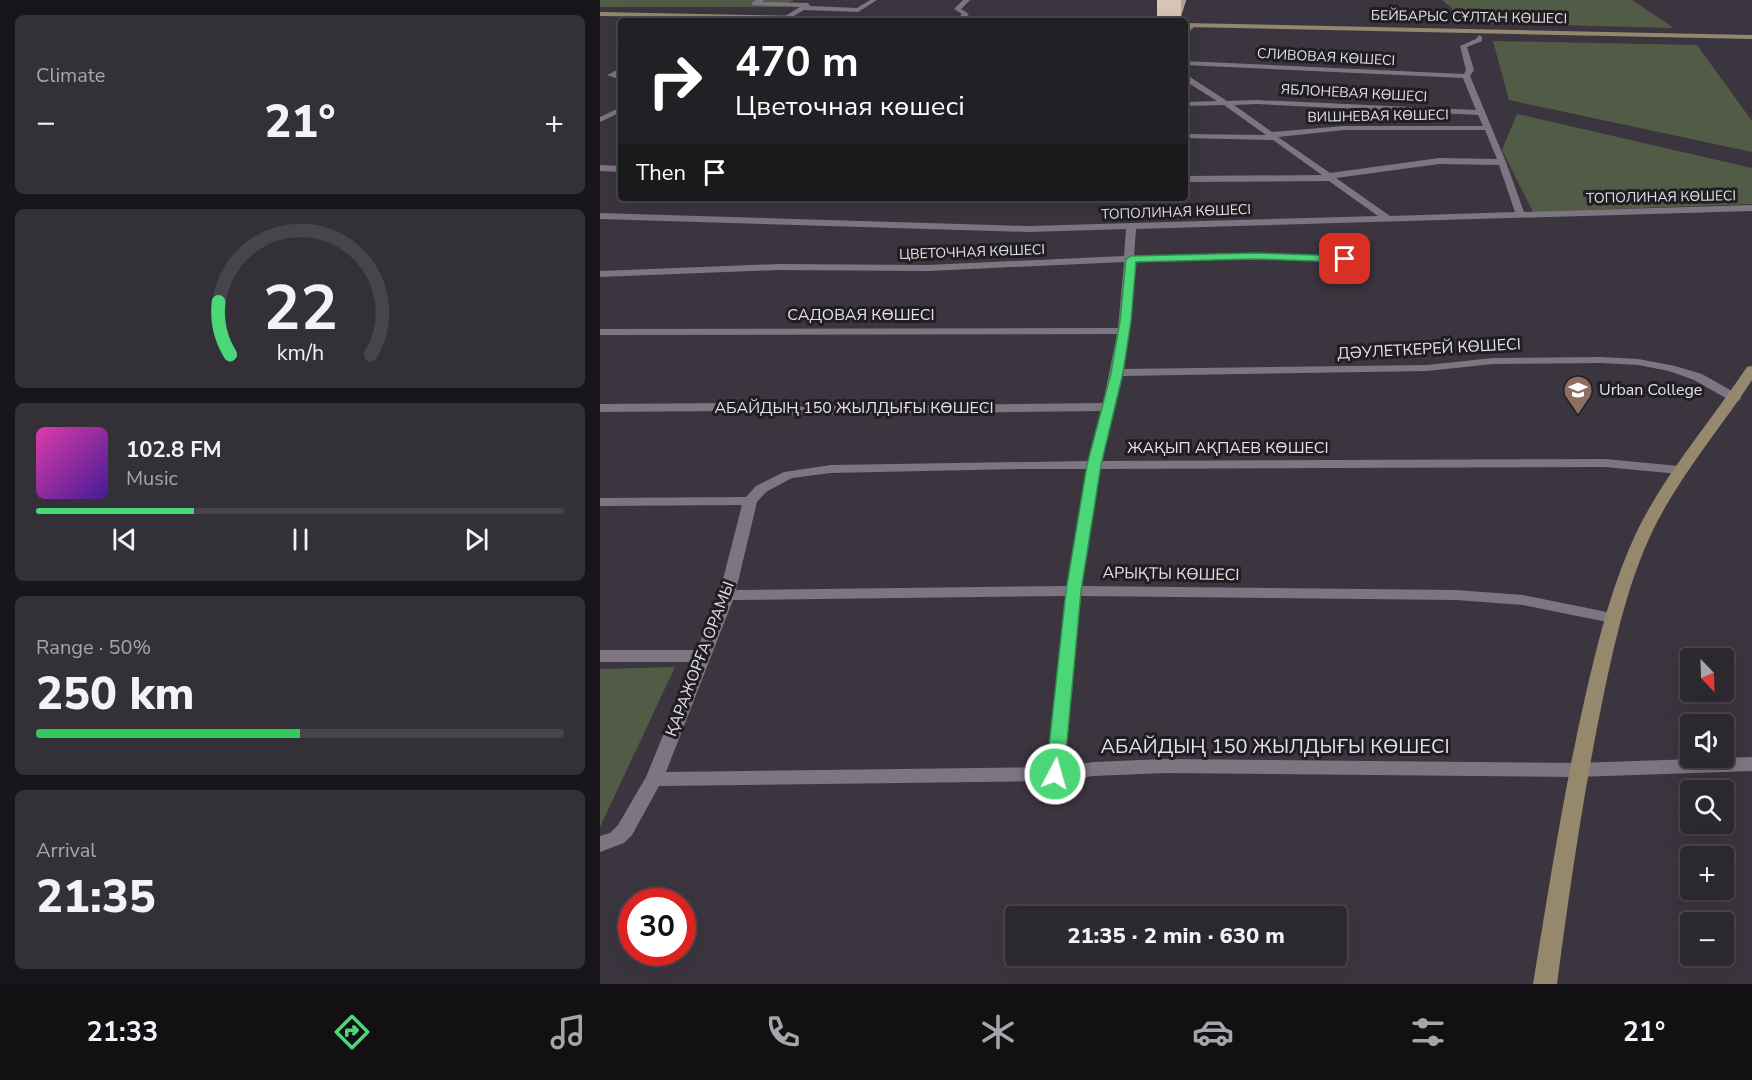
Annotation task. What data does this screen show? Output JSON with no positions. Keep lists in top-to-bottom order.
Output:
{
  "streets": {
    "street": [
      "БЕЙБАРЫС СҰЛТАН КӨШЕСІ",
      "СЛИВОВАЯ КӨШЕСІ",
      "ЯБЛОНЕВАЯ КӨШЕСІ",
      "ВИШНЕВАЯ КӨШЕСІ",
      "ТОПОЛИНАЯ КӨШЕСІ",
      "ЦВЕТОЧНАЯ КӨШЕСІ",
      "САДОВАЯ КӨШЕСІ",
      "ДӘУЛЕТКЕРЕЙ КӨШЕСІ",
      "АБАЙДЫҢ 150 ЖЫЛДЫҒЫ КӨШЕСІ",
      "ЖАҚЫП АҚПАЕВ КӨШЕСІ",
      "АРЫҚТЫ КӨШЕСІ",
      "ҚАРАЖОРҒА ОРАМЫ"
    ]
  },
  "crossings": [
    ["АБАЙДЫҢ 150 ЖЫЛДЫҒЫ КӨШЕСІ", "ҚАРАЖОРҒА ОРАМЫ"],
    ["ЖАҚЫП АҚПАЕВ КӨШЕСІ", "ҚАРАЖОРҒА ОРАМЫ"],
    ["АРЫҚТЫ КӨШЕСІ", "ҚАРАЖОРҒА ОРАМЫ"]
  ],
  "places": {
    "school or university": ["Urban College"]
  },
  "north": "bottom right",
  "page": {
    "tile": [
      "Climate",
      ["Range · 50%", "250 km"],
      ["Arrival", "21:35"]
    ],
    "turn": ["470 m", "Цветочная көшесі"],
    "heat": ["−", "21°", "+"],
    "then": "Then",
    "song": ["102.8 FM", "Music"],
    "map_buttons": ["+", "−"],
    "limit": "30",
    "trip": "21:35 · 2 min · 630 m",
    "tabs": ["21:33", "21°"],
    "gauge": ["22", "km/h"]
  }
}
